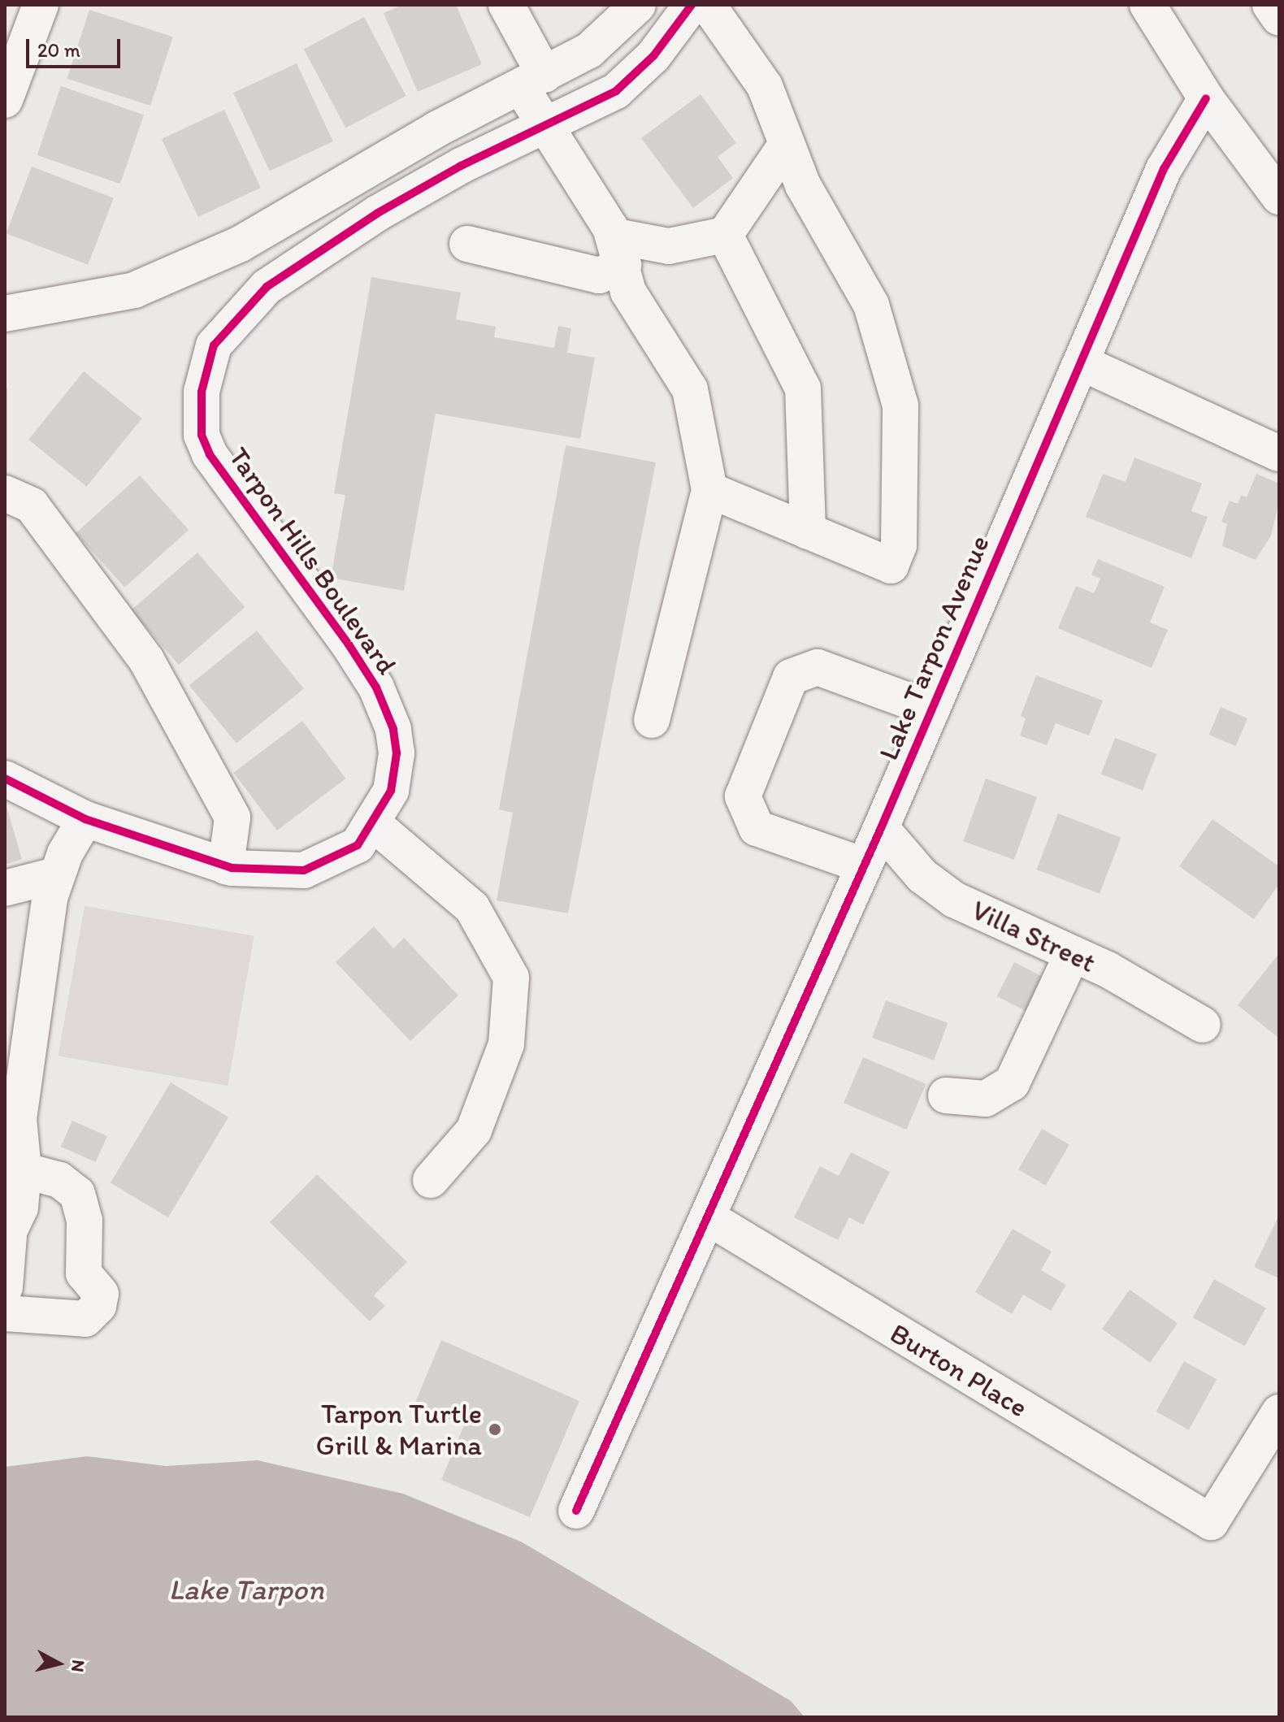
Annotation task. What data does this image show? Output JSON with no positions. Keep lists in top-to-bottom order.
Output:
{
  "streets": {
    "street": [
      "Tarpon Hills Boulevard",
      "Lake Tarpon Avenue",
      "Villa Street",
      "Burton Place"
    ]
  },
  "crossings": [
    ["Lake Tarpon Avenue", "Villa Street"],
    ["Lake Tarpon Avenue", "Burton Place"]
  ],
  "water": ["Lake Tarpon"],
  "places": ["Tarpon Turtle Grill & Marina"],
  "scale_bar": "20 m",
  "north": "right"
}
